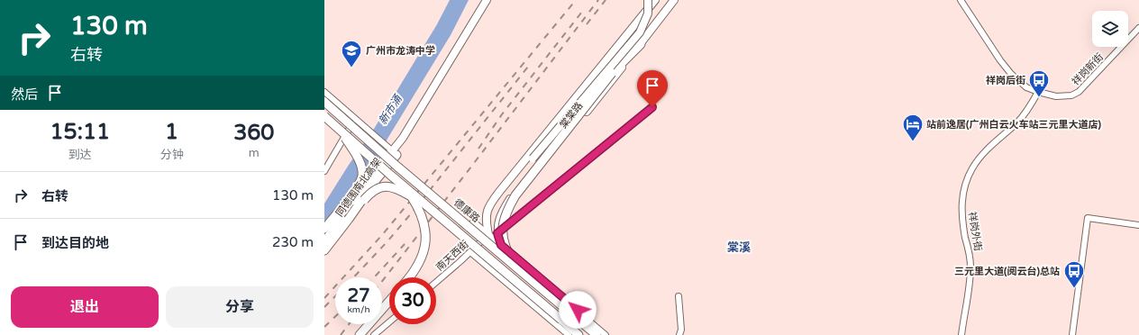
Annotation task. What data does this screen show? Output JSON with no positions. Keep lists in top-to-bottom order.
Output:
{
  "streets": {
    "main road": ["同德围南北高架", "德康路"],
    "street": [
      "祥岗新街",
      "棠棠路",
      "祥岗外街",
      "南天西街"
    ]
  },
  "crossings": [
    ["祥岗新街", "祥岗外街"],
    ["棠棠路", "南天西街"]
  ],
  "districts": ["棠溪"],
  "water": ["新市涌"],
  "places": {
    "school or university": ["广州市龙涛中学"],
    "bus stop": ["祥岗后街", "三元里大道(阅云台)总站"],
    "hotel": ["站前逸居(广州白云火车站三元里大道店)"]
  },
  "page": {
    "turn": ["130 m", "右转"],
    "then": "然后",
    "eta": [
      "15:11",
      "到达",
      "1",
      "分钟",
      "360",
      "m"
    ],
    "list": [
      {
        "name": "右转",
        "value": "130 m"
      },
      {
        "name": "到达目的地",
        "value": "230 m"
      }
    ],
    "speed": "27 km/h",
    "limit": "30",
    "buttons": ["退出", "分享"]
  }
}
